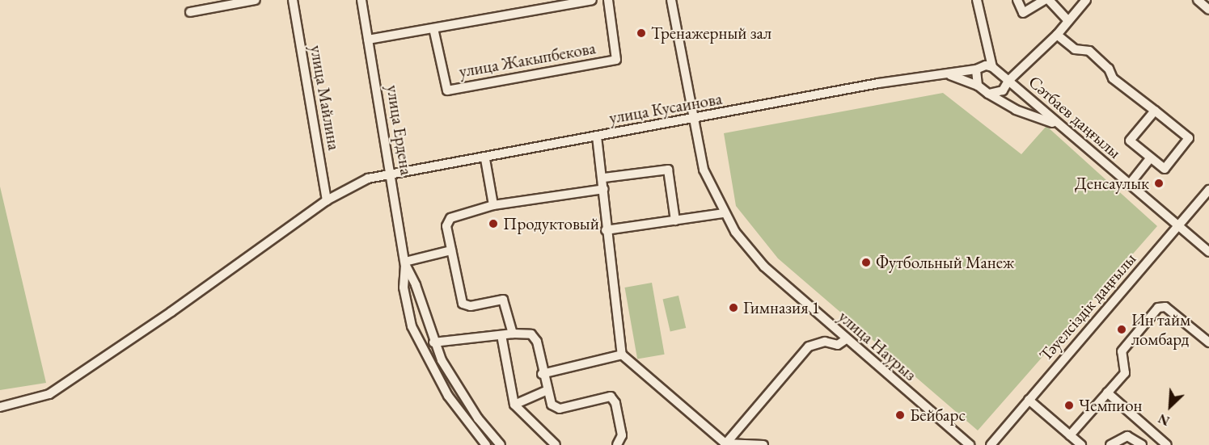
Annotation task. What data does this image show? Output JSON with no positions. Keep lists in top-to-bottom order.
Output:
{
  "streets": {
    "street": [
      "улица Жакыпбекова",
      "улица Майлина",
      "улица Кусаинова",
      "Сәтбаев даңғылы",
      "улица Ердена",
      "Тәуелсіздік даңғылы",
      "улица Наурыз"
    ]
  },
  "crossings": [
    ["улица Майлина", "улица Кусаинова"],
    ["улица Кусаинова", "Сәтбаев даңғылы"],
    ["улица Кусаинова", "улица Ердена"],
    ["улица Кусаинова", "улица Наурыз"],
    ["Сәтбаев даңғылы", "Тәуелсіздік даңғылы"]
  ],
  "places": [
    "Тренажерный зал",
    "Денсаулык",
    "Продуктовый",
    "Футбольный Манеж",
    "Гимназия 1",
    "Ин тайм ломбард",
    "Чемпион",
    "Бейбарс"
  ],
  "north": "bottom left"
}
